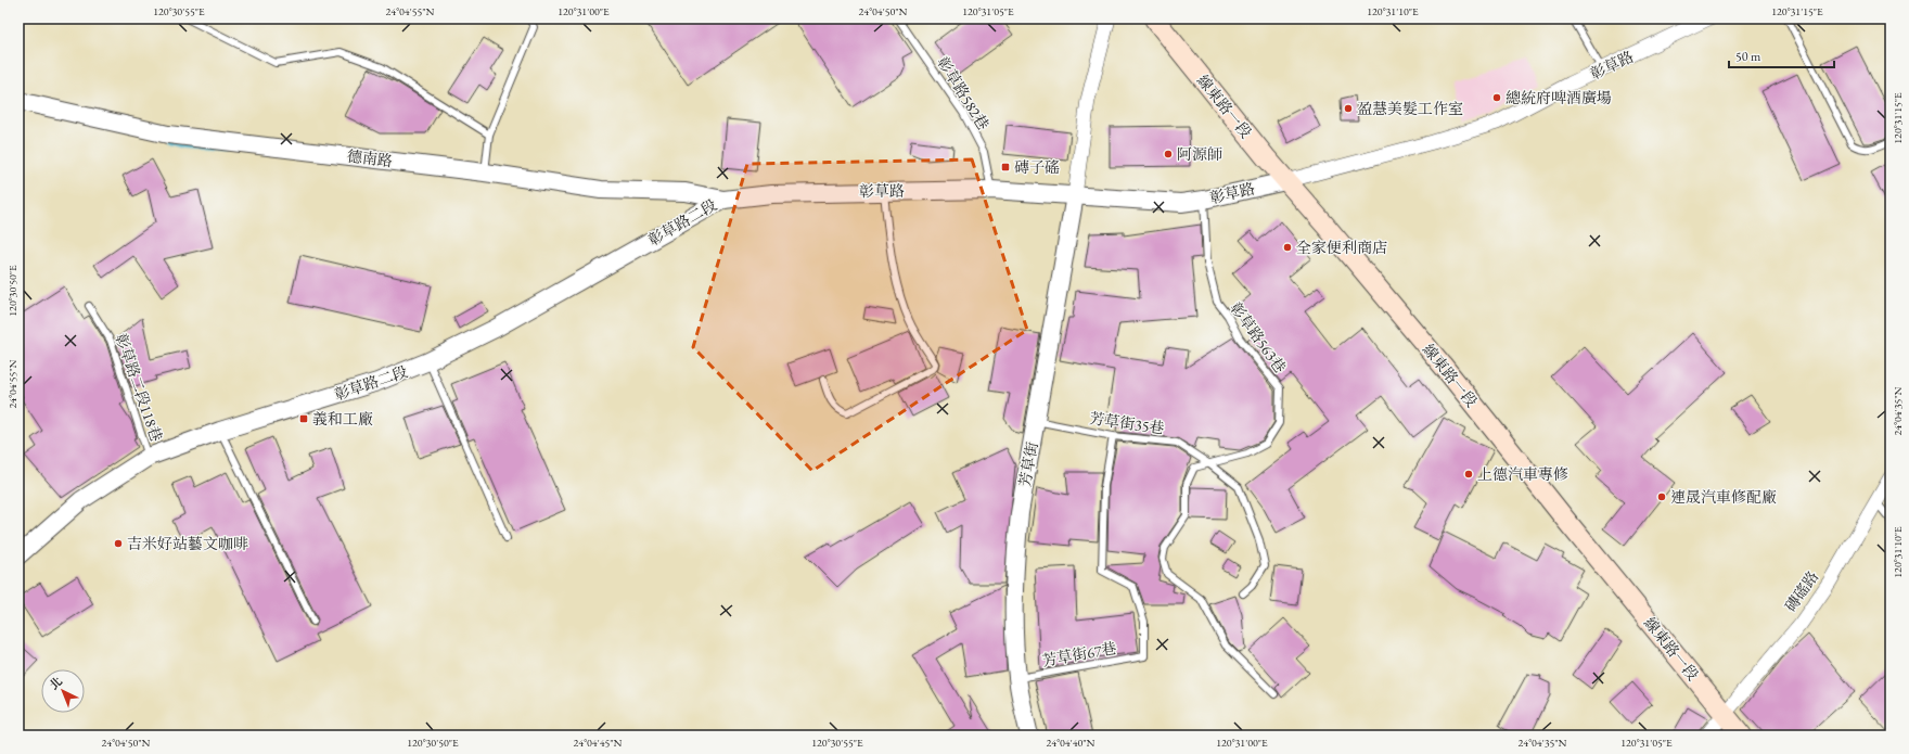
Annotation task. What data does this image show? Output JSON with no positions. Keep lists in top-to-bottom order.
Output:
{
  "streets": {
    "main road": ["線東路一段"],
    "street": [
      "彰草路",
      "德南路",
      "彰草路二段",
      "芳草街",
      "磚磘路"
    ],
    "lane": [
      "彰草路582巷",
      "彰草路563巷",
      "彰草路二段118巷",
      "芳草街35巷",
      "芳草街67巷"
    ]
  },
  "crossings": [
    ["彰草路", "彰草路582巷"],
    ["彰草路", "線東路一段"],
    ["彰草路", "德南路"],
    ["彰草路", "彰草路二段"],
    ["彰草路", "彰草路563巷"],
    ["彰草路", "芳草街"],
    ["線東路一段", "磚磘路"],
    ["德南路", "彰草路二段"],
    ["彰草路二段", "彰草路二段118巷"],
    ["彰草路563巷", "芳草街35巷"],
    ["芳草街35巷", "芳草街"],
    ["芳草街35巷", "芳草街67巷"],
    ["芳草街", "芳草街67巷"]
  ],
  "places": {
    "other": [
      "總統府啤酒廣場",
      "盈慧美髮工作室",
      "阿源師",
      "全家便利商店",
      "上德汽車專修",
      "連晟汽車修配廠",
      "吉米好站藝文咖啡"
    ],
    "transit": ["磚子磘", "義和工廠"]
  },
  "scale_bar": "50 m",
  "north": "top left",
  "coordinates": [
    "120°30'55\"E",
    "24°04'55\"N",
    "120°31'00\"E",
    "24°04'50\"N",
    "120°31'05\"E",
    "120°31'10\"E",
    "120°31'15\"E",
    "120°30'50\"E",
    "24°04'35\"N",
    "24°04'45\"N",
    "24°04'40\"N"
  ]
}
